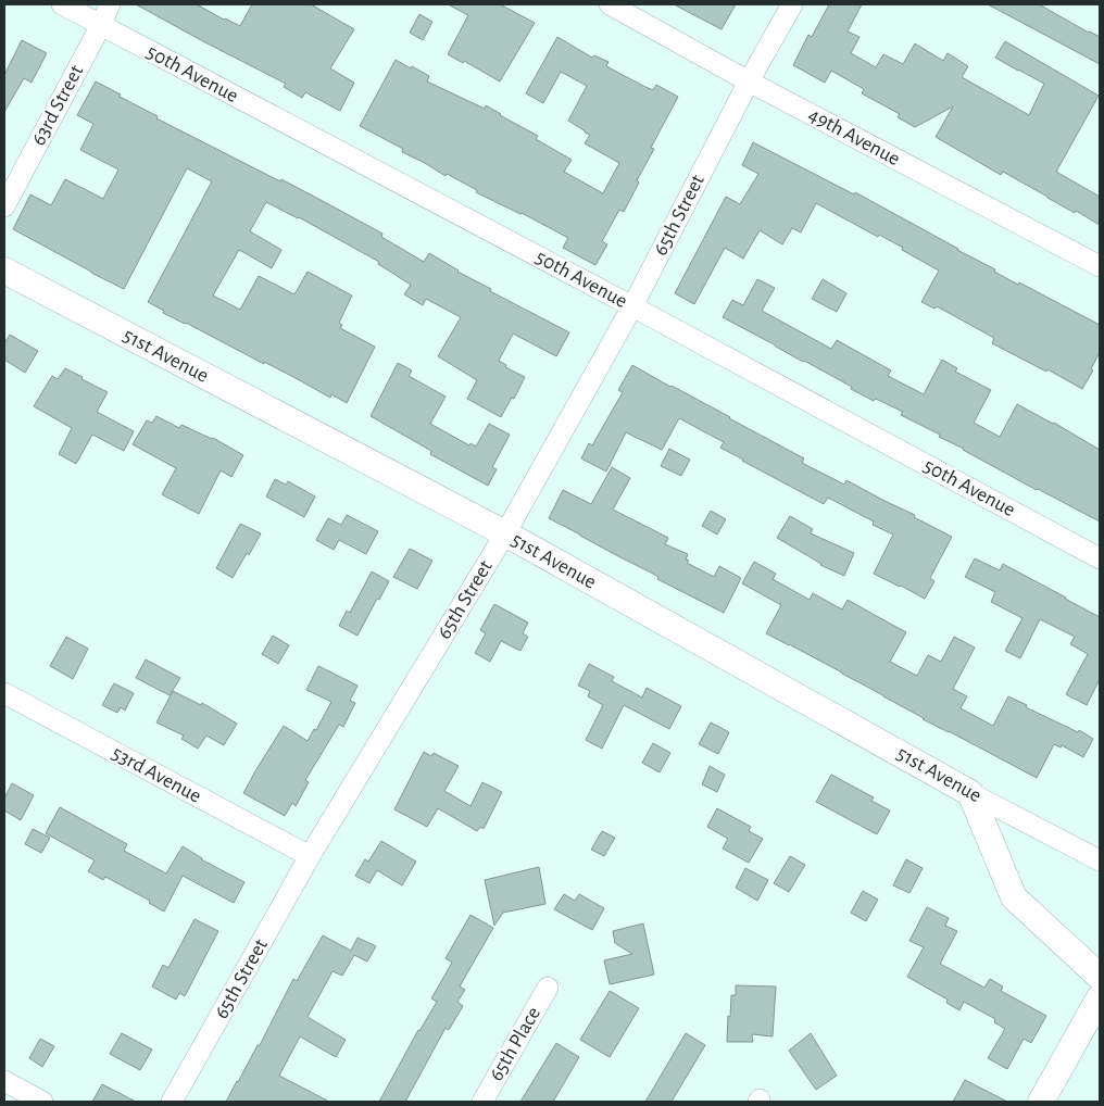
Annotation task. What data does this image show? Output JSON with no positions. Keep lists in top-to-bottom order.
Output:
{
  "streets": {
    "street": [
      "50th Avenue",
      "63rd Street",
      "49th Avenue",
      "65th Street",
      "51st Avenue",
      "53rd Avenue",
      "65th Place"
    ]
  },
  "crossings": [
    ["50th Avenue", "63rd Street"],
    ["50th Avenue", "65th Street"],
    ["49th Avenue", "65th Street"],
    ["65th Street", "51st Avenue"],
    ["65th Street", "53rd Avenue"]
  ]
}
